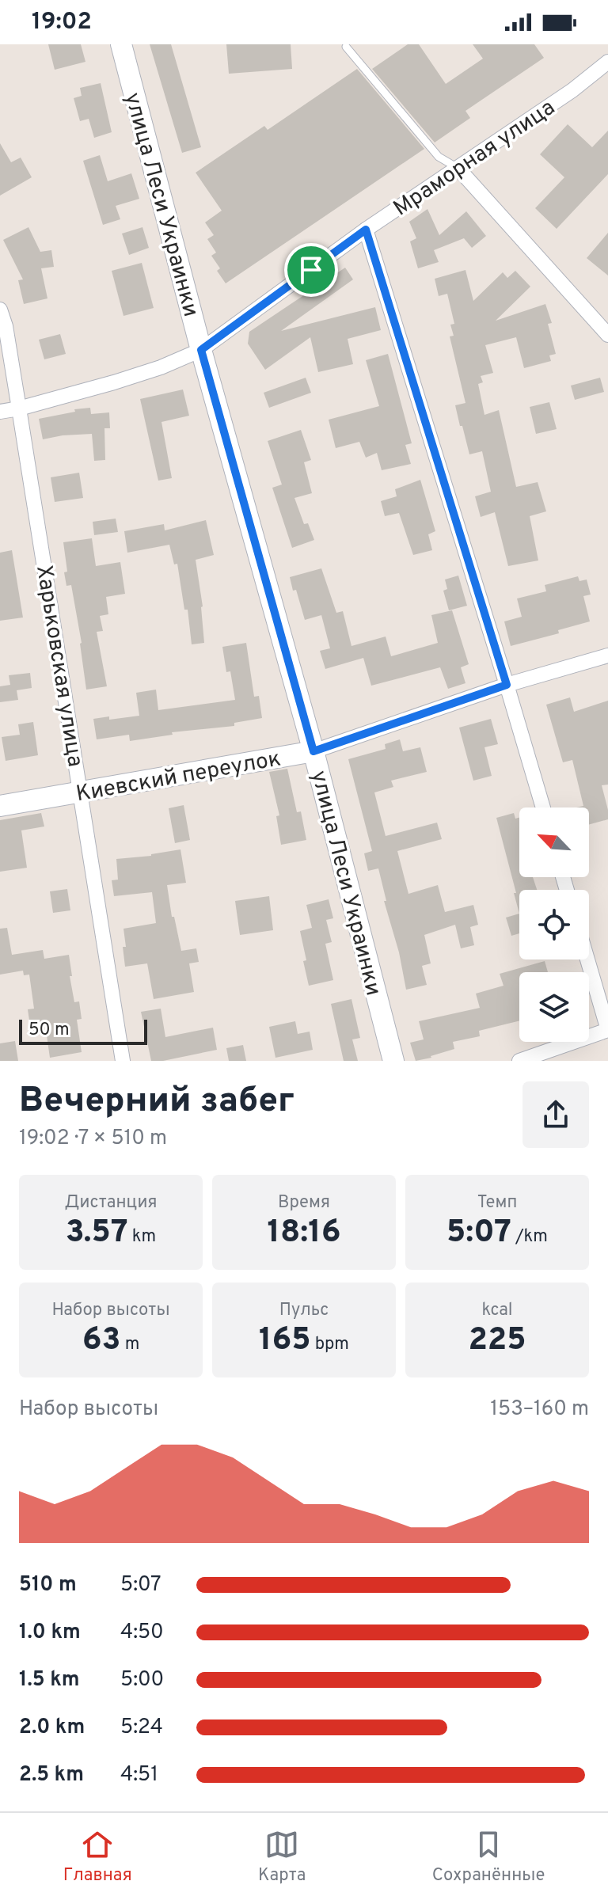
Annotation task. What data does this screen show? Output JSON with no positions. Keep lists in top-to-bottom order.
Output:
{
  "streets": {
    "main road": ["улица Леси Украинки", "Киевский переулок"],
    "street": ["Мраморная улица", "Харьковская улица"]
  },
  "crossings": [
    ["Мраморная улица", "улица Леси Украинки"],
    ["Мраморная улица", "Харьковская улица"],
    ["улица Леси Украинки", "Киевский переулок"],
    ["Харьковская улица", "Киевский переулок"]
  ],
  "scale_bar": "50 m",
  "north": "top left",
  "page": {
    "status": "19:02",
    "scale": "50 m",
    "heading": ["Вечерний забег", "19:02 · 7 × 510 m"],
    "stats": [
      ["Дистанция", "3.57 km"],
      ["Время", "18:16"],
      ["Темп", "5:07 /km"],
      ["Набор высоты", "63 m"],
      ["Пульс", "165 bpm"],
      ["kcal", "225"]
    ],
    "chart": ["Набор высоты", "153–160 m"],
    "list": [
      {
        "name": "510 m",
        "note": "5:07"
      },
      {
        "name": "1.0 km",
        "note": "4:50"
      },
      {
        "name": "1.5 km",
        "note": "5:00"
      },
      {
        "name": "2.0 km",
        "note": "5:24"
      },
      {
        "name": "2.5 km",
        "note": "4:51"
      }
    ],
    "tabs": ["Главная", "Карта", "Сохранённые"]
  }
}
